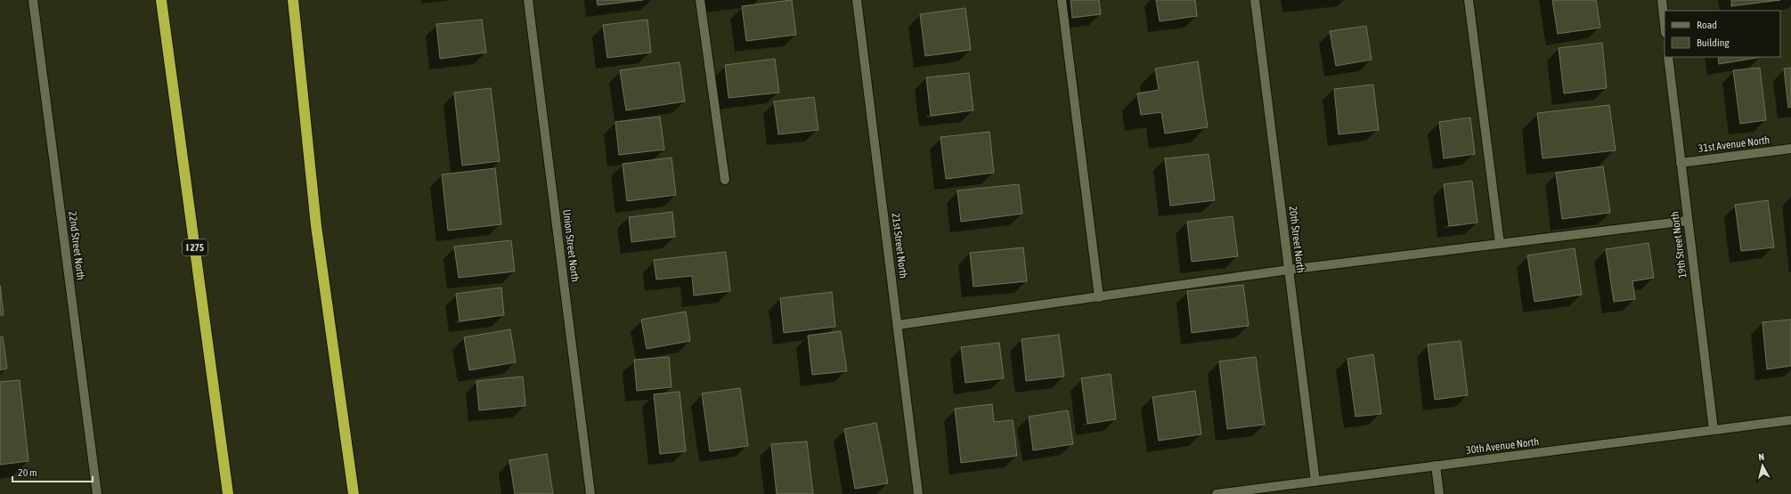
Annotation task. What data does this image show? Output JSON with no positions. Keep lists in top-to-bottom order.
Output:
{
  "streets": {
    "highway": ["I 275"],
    "street": [
      "31st Avenue North",
      "20th Street North",
      "19th Street North",
      "22nd Street North",
      "Union Street North",
      "21st Street North",
      "30th Avenue North"
    ]
  },
  "crossings": [
    ["31st Avenue North", "19th Street North"],
    ["20th Street North", "30th Avenue North"],
    ["19th Street North", "30th Avenue North"]
  ],
  "legend": ["Road", "Building"],
  "scale_bar": "20 m",
  "north": "top"
}
